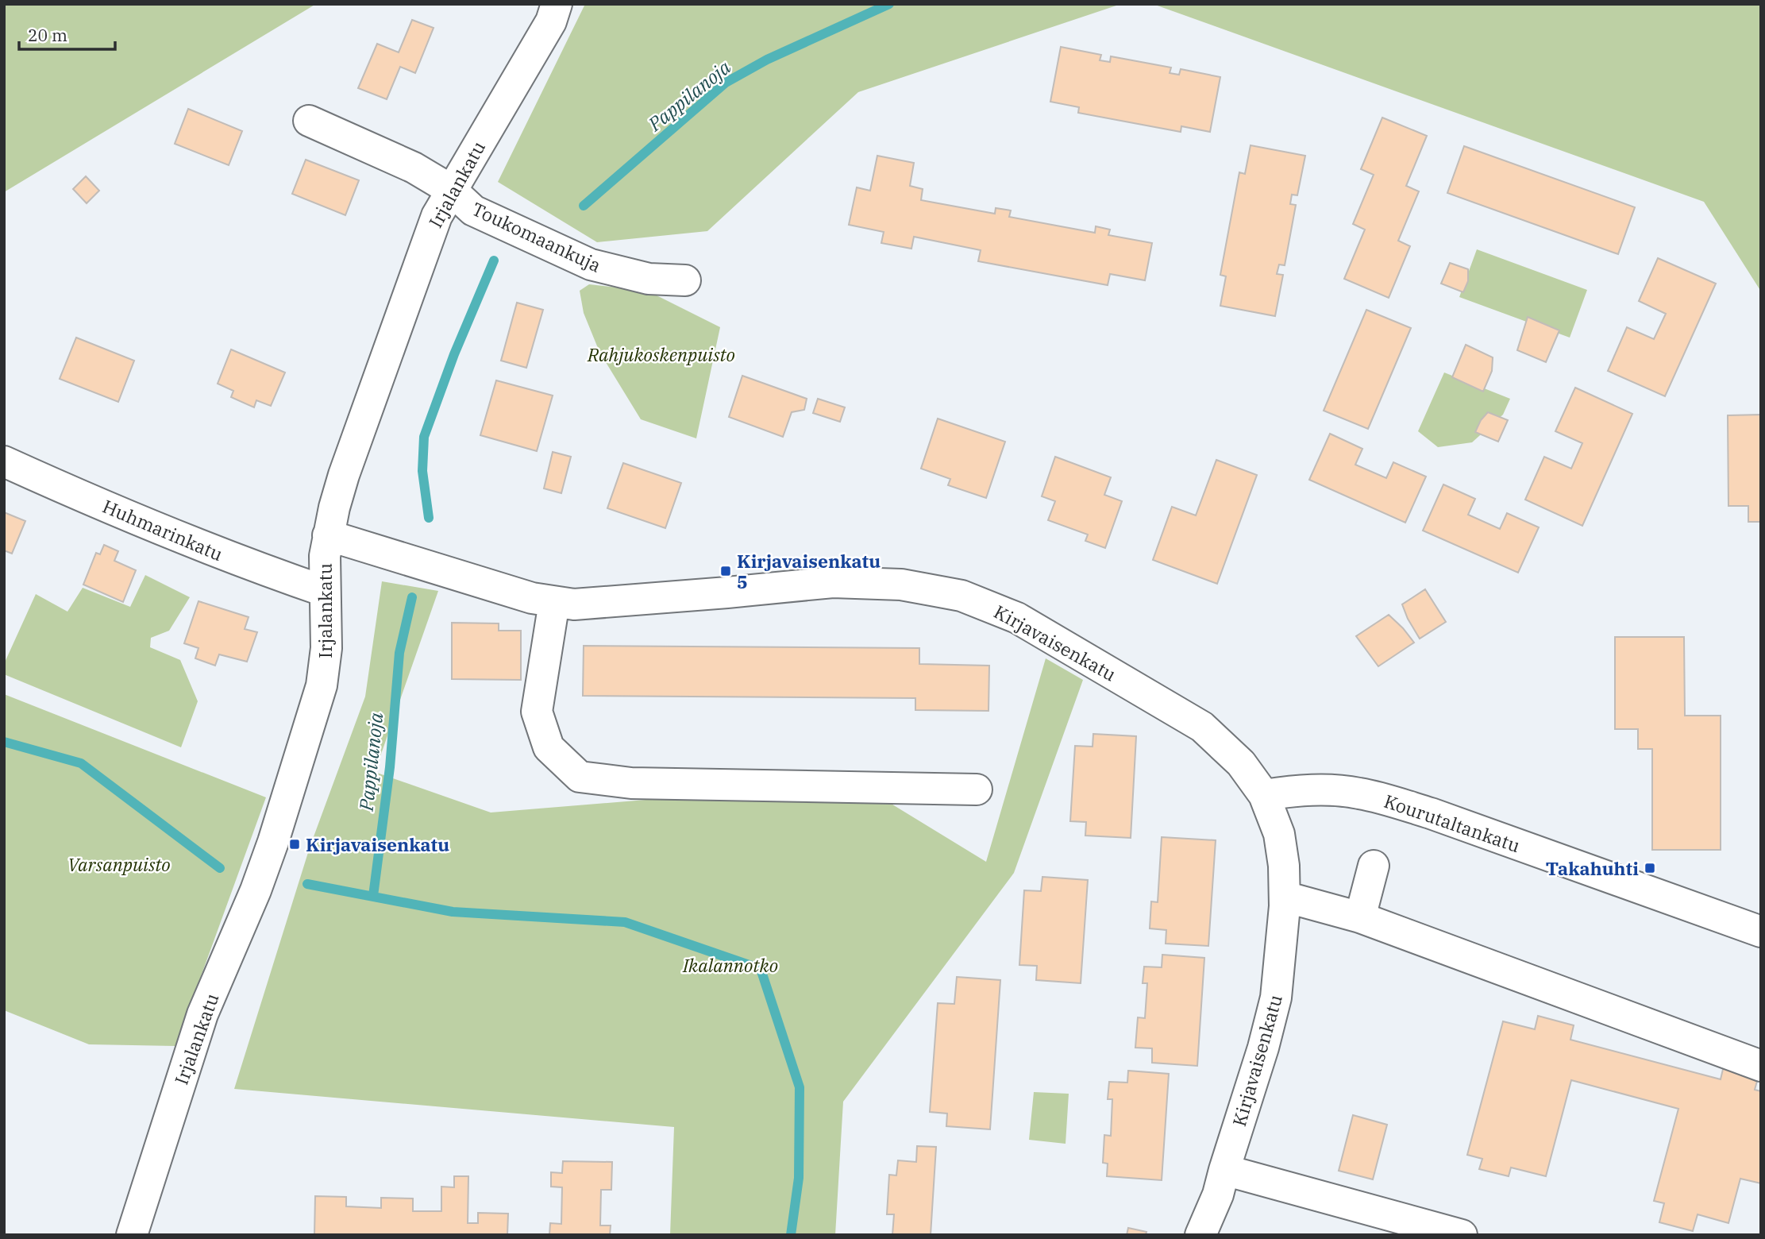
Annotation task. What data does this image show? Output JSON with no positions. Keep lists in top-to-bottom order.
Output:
{
  "streets": {
    "street": [
      "Irjalankatu",
      "Toukomaankuja",
      "Huhmarinkatu",
      "Kirjavaisenkatu",
      "Kourutaltankatu"
    ]
  },
  "crossings": [
    ["Irjalankatu", "Toukomaankuja"],
    ["Irjalankatu", "Huhmarinkatu"],
    ["Irjalankatu", "Kirjavaisenkatu"],
    ["Kirjavaisenkatu", "Kourutaltankatu"]
  ],
  "water": ["Pappilanoja"],
  "parks": ["Rahjukoskenpuisto", "Varsanpuisto", "Ikalannotko"],
  "places": {
    "transit": ["Kirjavaisenkatu 5", "Kirjavaisenkatu", "Takahuhti"]
  },
  "scale_bar": "20 m"
}
